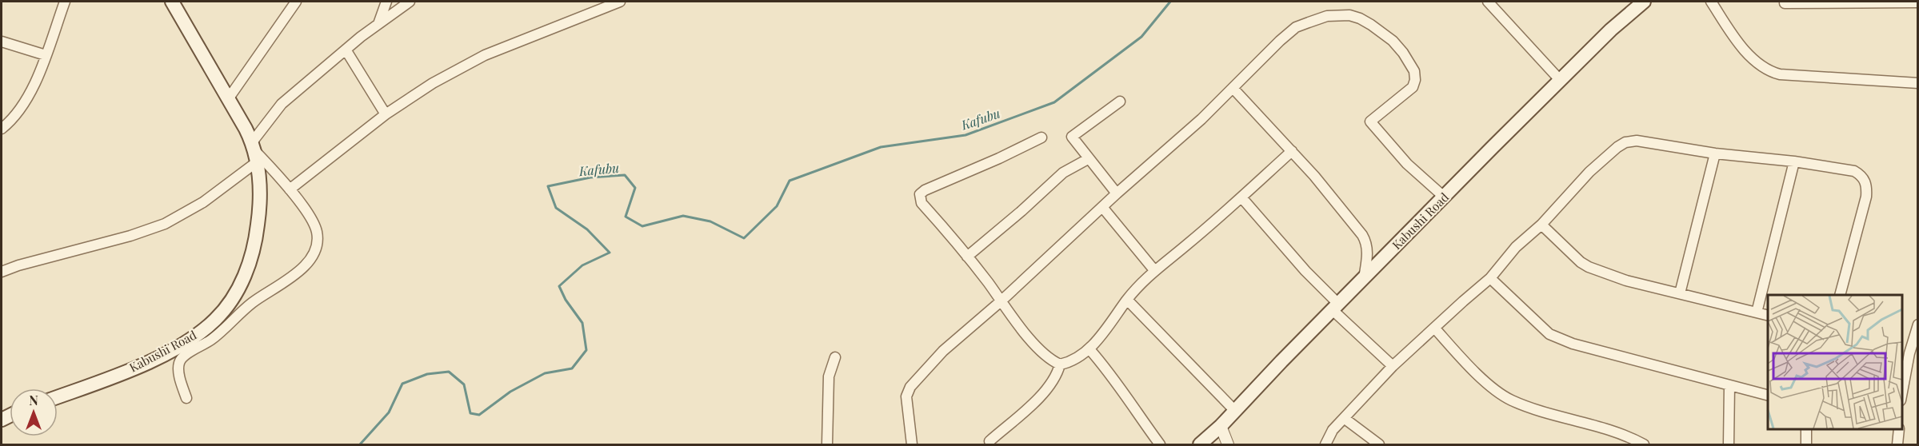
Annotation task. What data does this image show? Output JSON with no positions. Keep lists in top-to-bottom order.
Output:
{
  "streets": {
    "main road": ["Kabushi Road"]
  },
  "water": ["Kafubu"],
  "north": "top"
}
